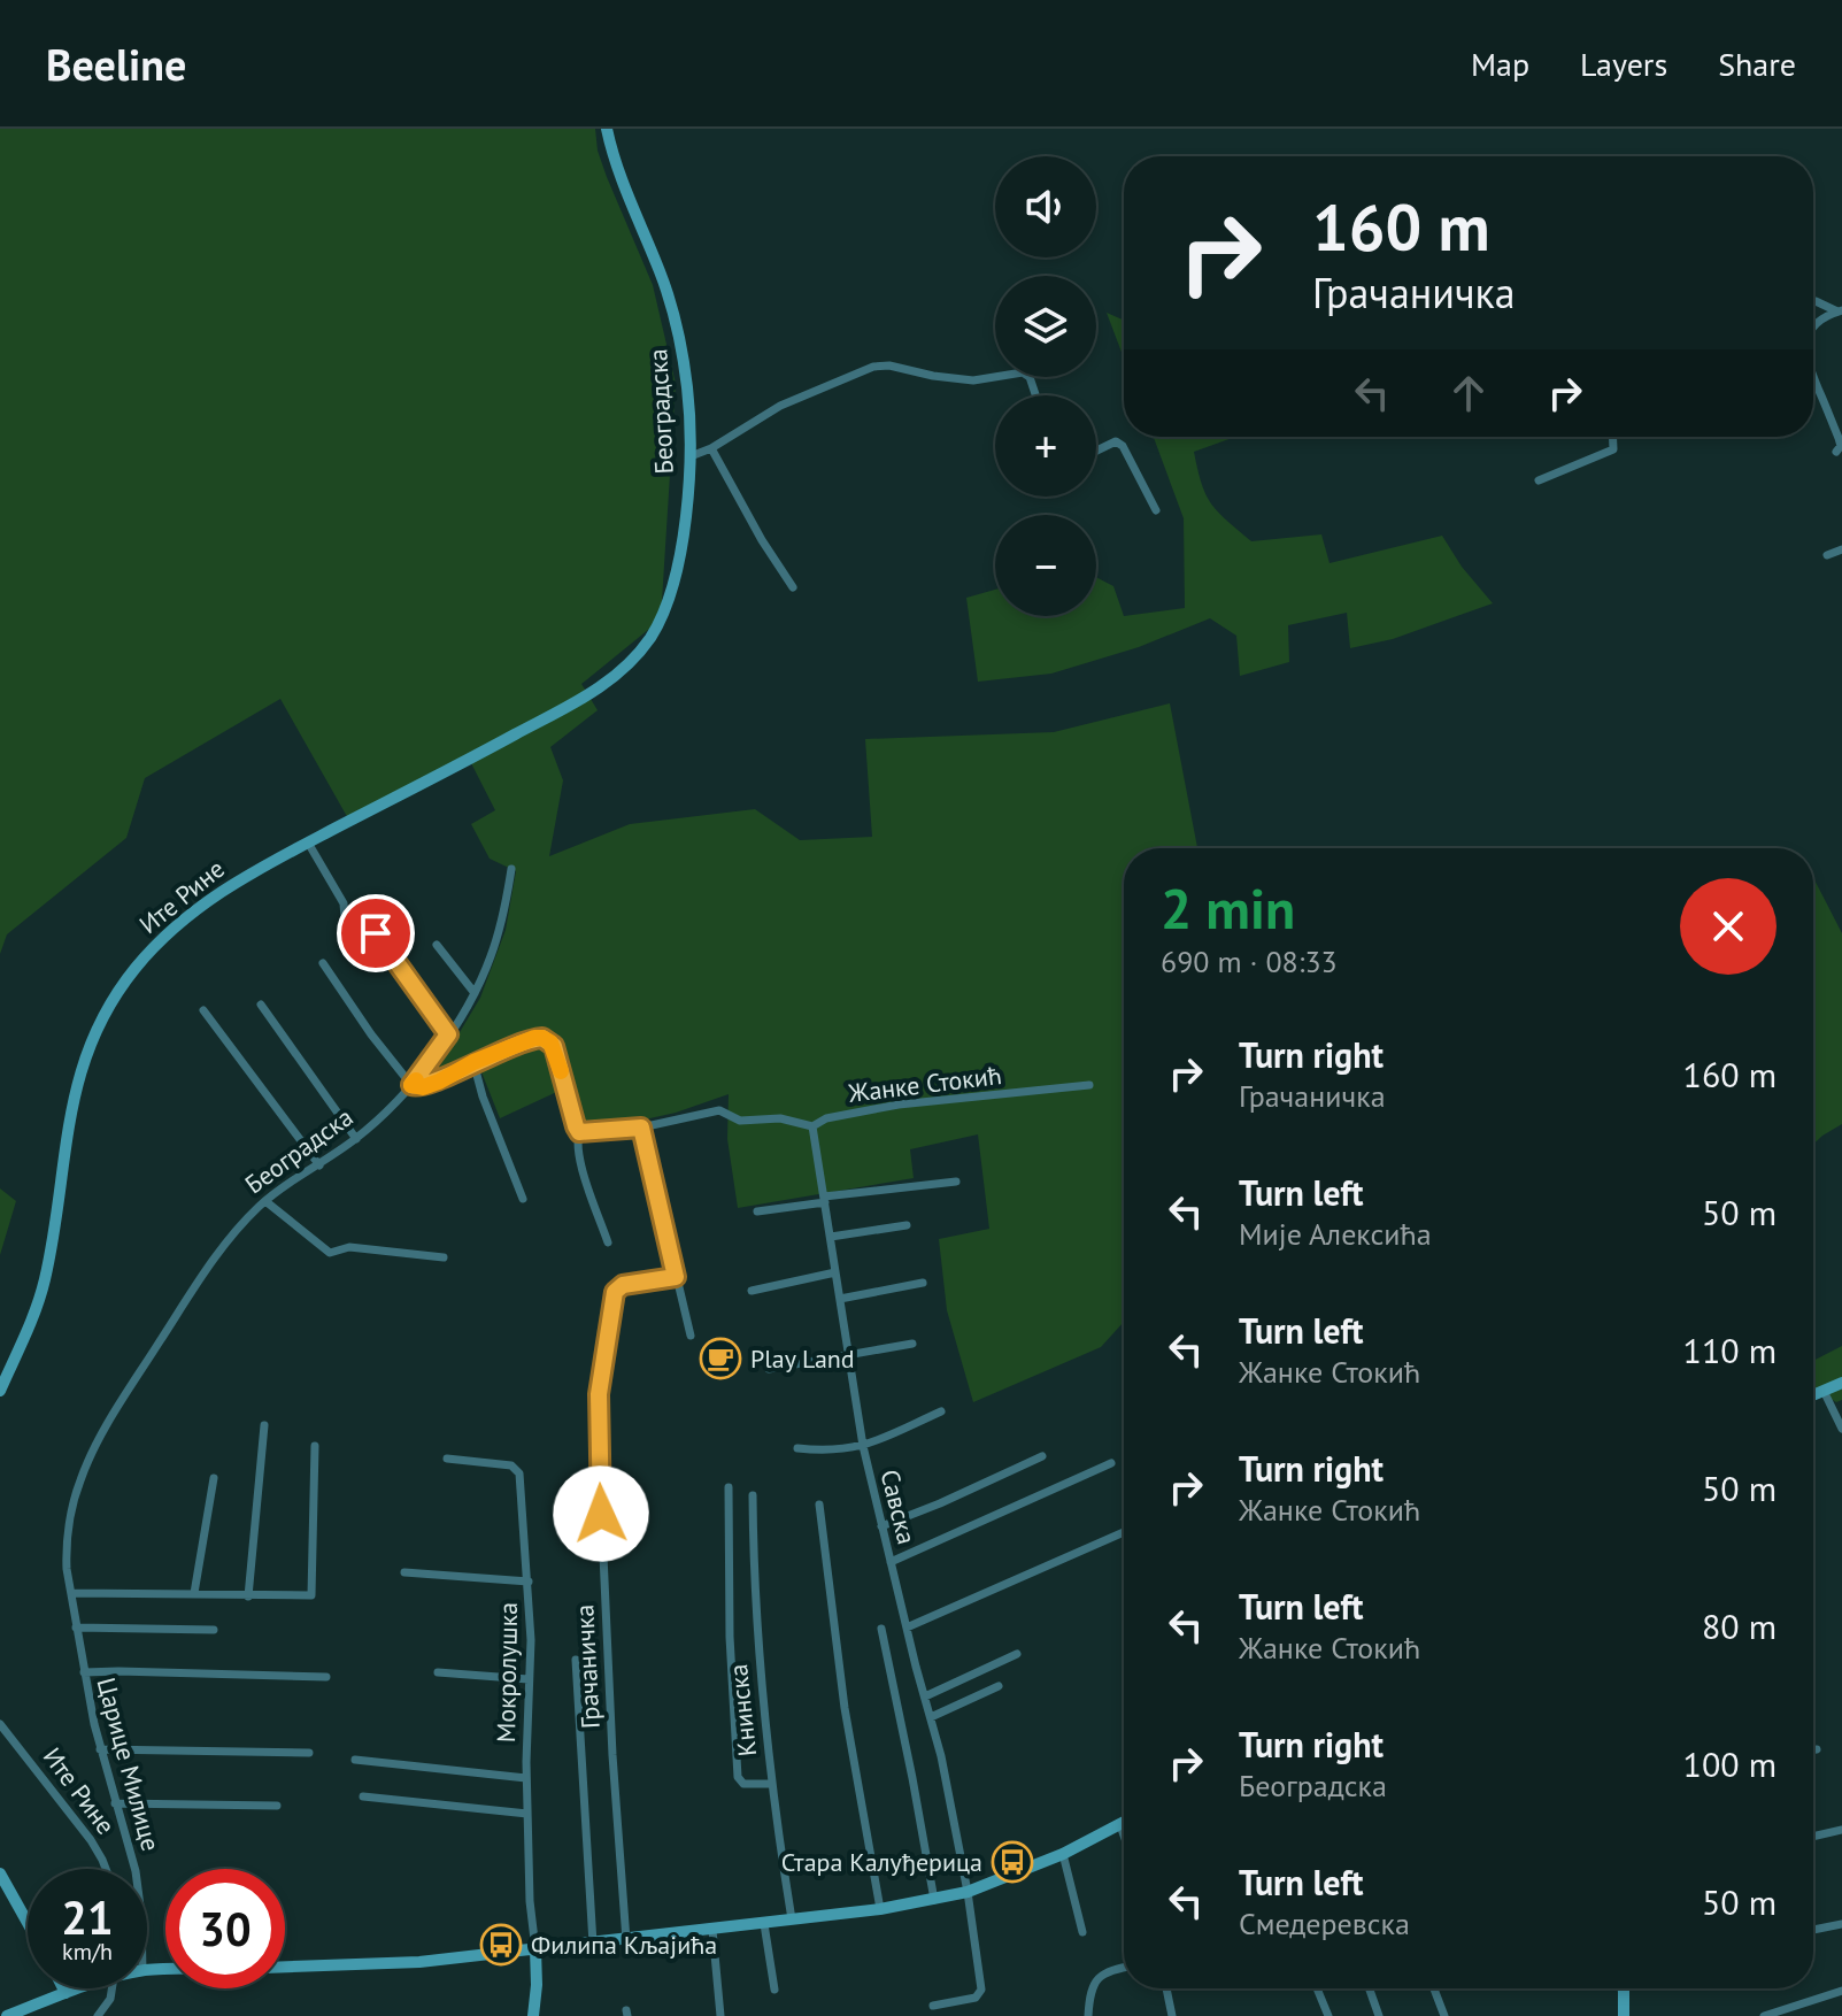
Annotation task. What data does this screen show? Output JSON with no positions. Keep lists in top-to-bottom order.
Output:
{
  "streets": {
    "street": [
      "Београдска",
      "Ите Рине",
      "Жанке Стокић",
      "Савска",
      "Грачаничка",
      "Мокролушка",
      "Книнска",
      "Царице Милице"
    ]
  },
  "crossings": [
    ["Београдска", "Ите Рине"],
    ["Београдска", "Царице Милице"],
    ["Жанке Стокић", "Савска"]
  ],
  "places": {
    "cafe": ["Play Land"],
    "bus stop": ["Стара Калуђерица", "Филипа Кљајића"]
  },
  "page": {
    "header": "Beeline",
    "nav": ["Map", "Layers", "Share"],
    "map_buttons": ["+", "−"],
    "turn": ["160 m", "Грачаничка"],
    "heading": ["2 min", "690 m · 08:33"],
    "list": [
      {
        "name": "Turn right",
        "note": "Грачаничка",
        "value": "160 m"
      },
      {
        "name": "Turn left",
        "note": "Мије Алексића",
        "value": "50 m"
      },
      {
        "name": "Turn left",
        "note": "Жанке Стокић",
        "value": "110 m"
      },
      {
        "name": "Turn right",
        "note": "Жанке Стокић",
        "value": "50 m"
      },
      {
        "name": "Turn left",
        "note": "Жанке Стокић",
        "value": "80 m"
      },
      {
        "name": "Turn right",
        "note": "Београдска",
        "value": "100 m"
      },
      {
        "name": "Turn left",
        "note": "Смедеревска",
        "value": "50 m"
      }
    ],
    "speed": "21 km/h",
    "limit": "30"
  }
}
